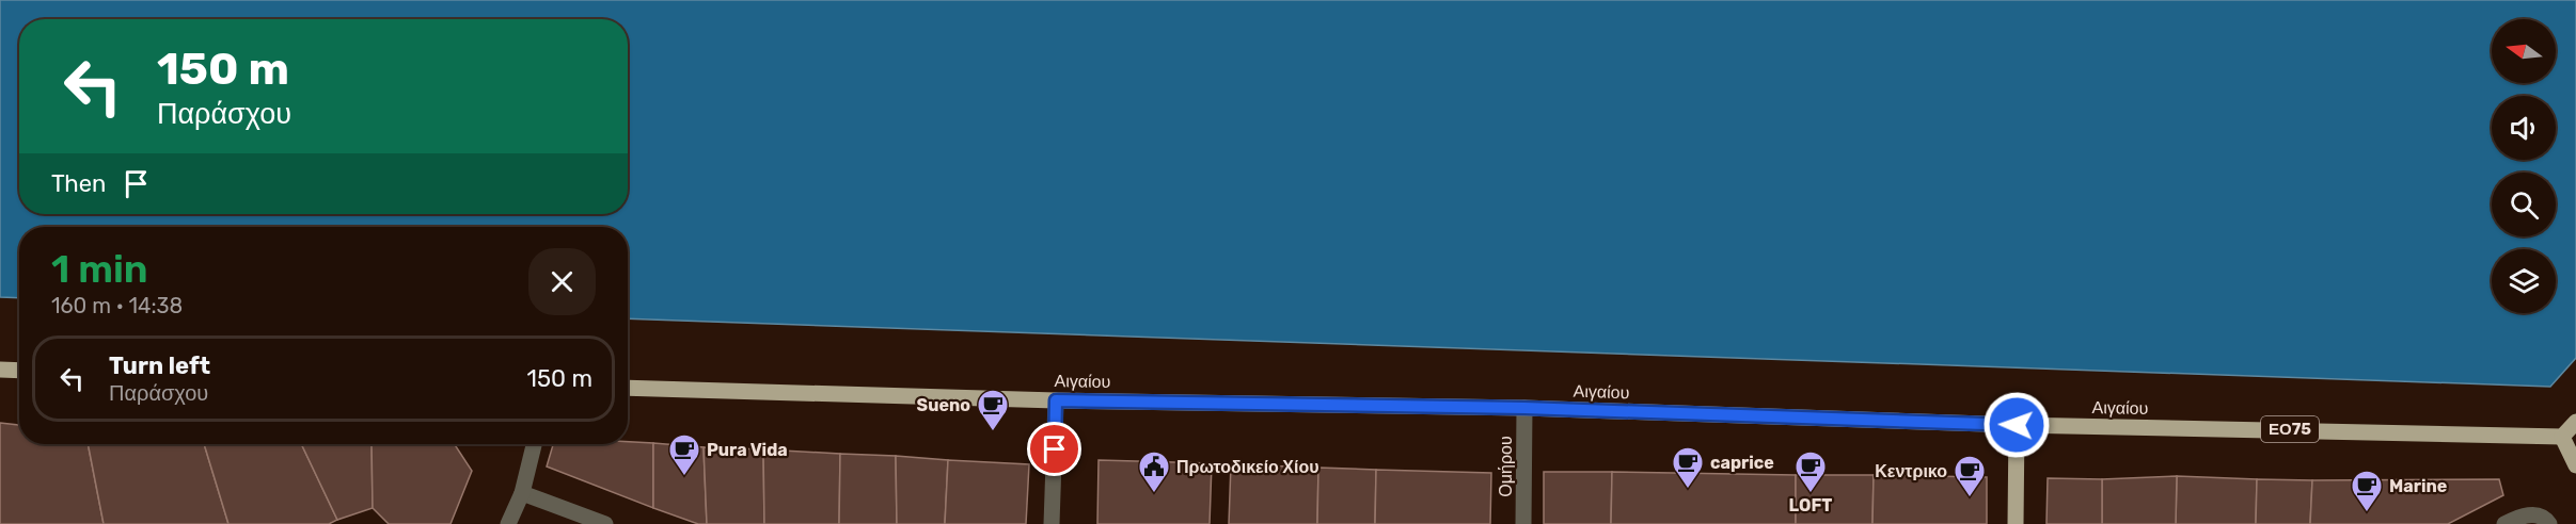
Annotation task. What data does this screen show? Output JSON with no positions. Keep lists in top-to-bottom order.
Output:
{
  "streets": {
    "main road": ["Αιγαίου", "ΕΟ75"],
    "street": ["Ομήρου"]
  },
  "crossings": [
    ["Αιγαίου", "Ομήρου"]
  ],
  "places": {
    "cafe": [
      "Sueno",
      "Pura Vida",
      "caprice",
      "LOFT",
      "Κεντρικο",
      "Marine"
    ],
    "public building": ["Πρωτοδικείο Χίου"]
  },
  "north": "left",
  "page": {
    "turn": ["150 m", "Παράσχου"],
    "then": "Then",
    "heading": ["1 min", "160 m · 14:38"],
    "list": [
      {
        "name": "Turn left",
        "note": "Παράσχου",
        "value": "150 m"
      }
    ]
  }
}
